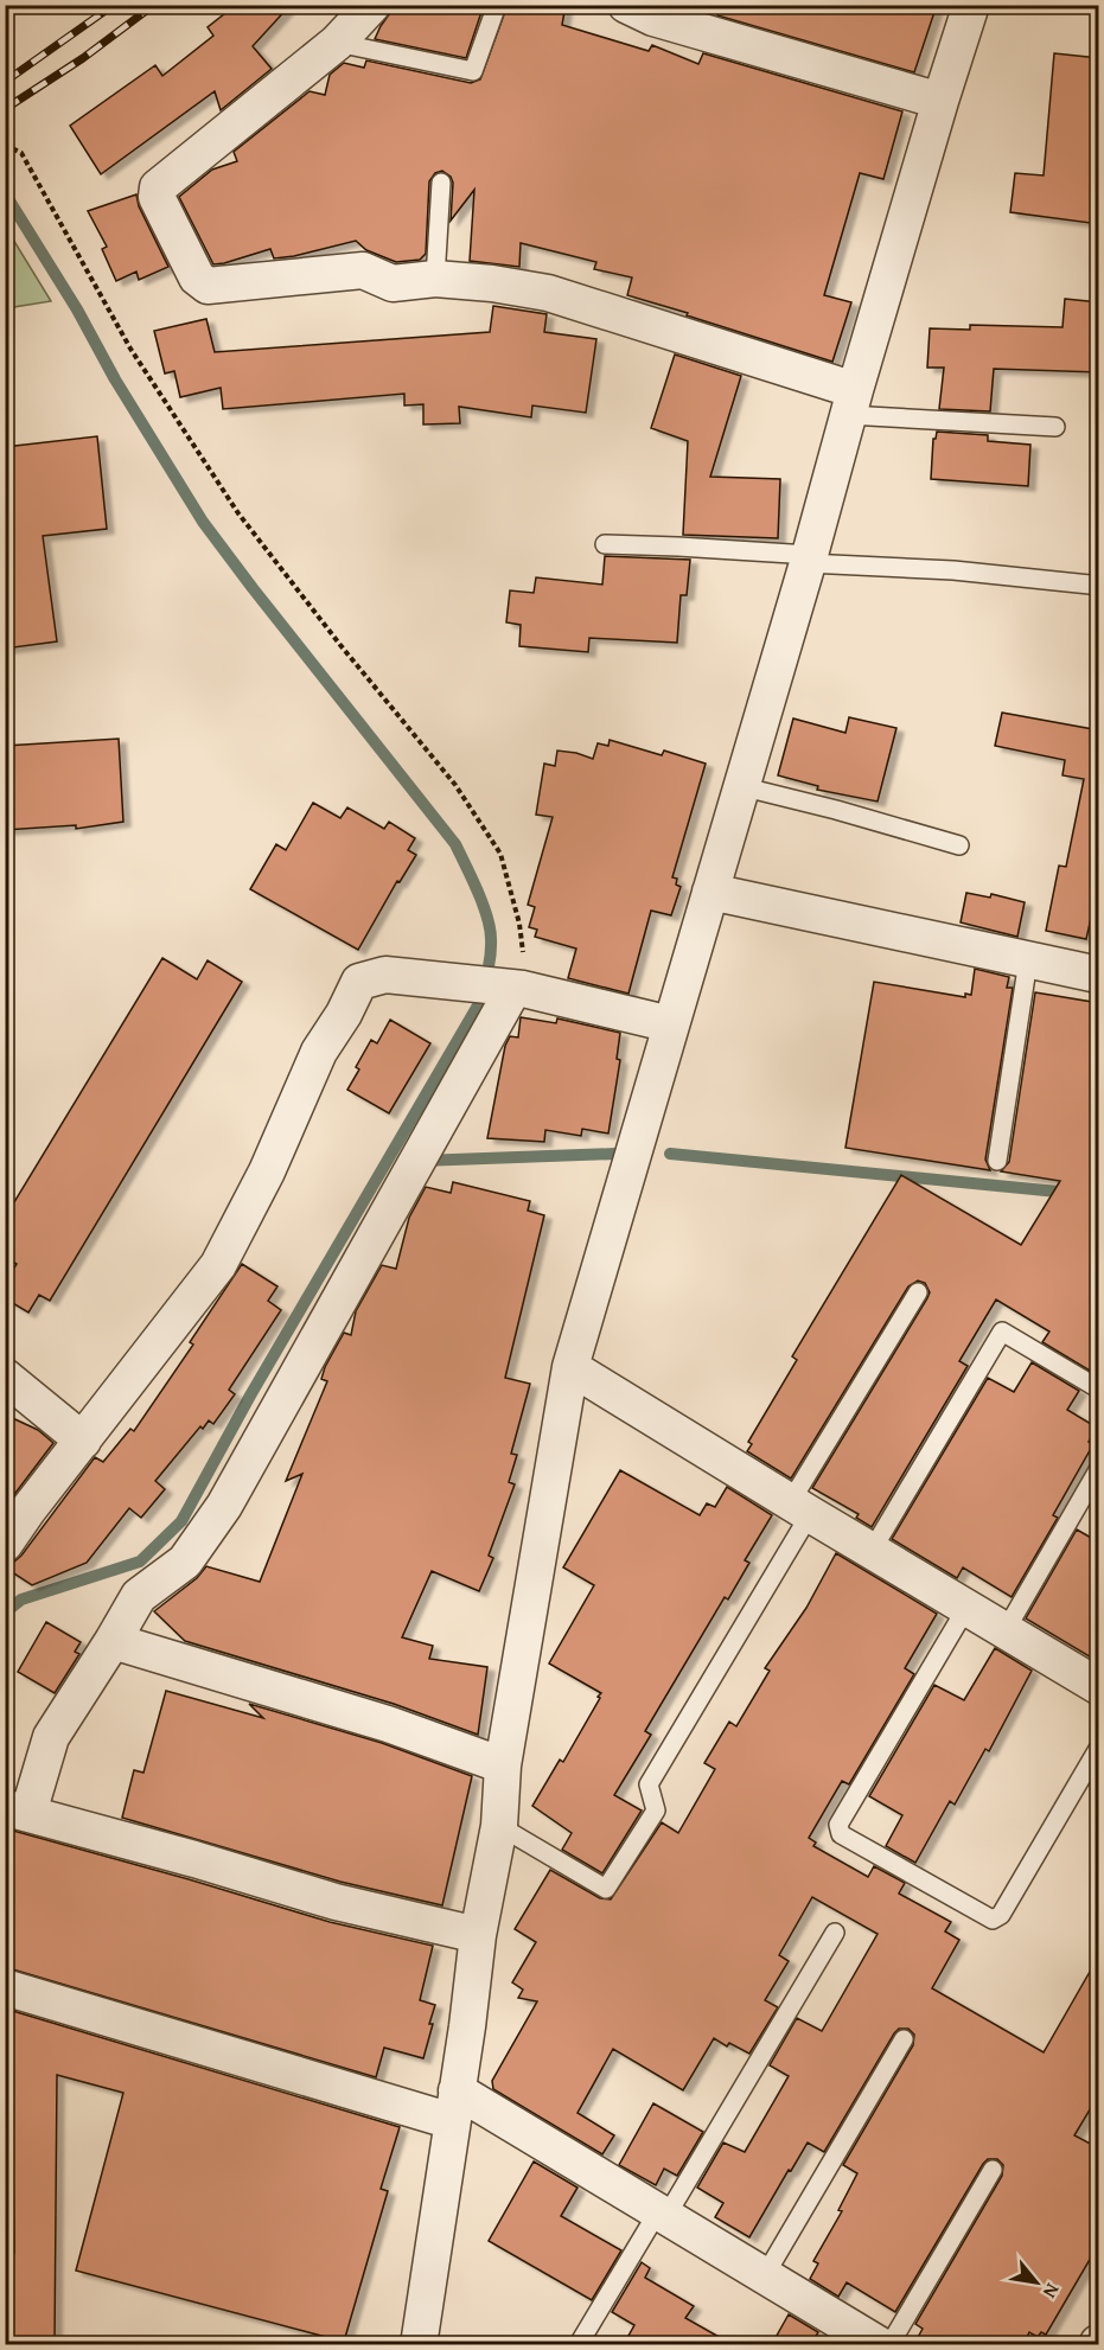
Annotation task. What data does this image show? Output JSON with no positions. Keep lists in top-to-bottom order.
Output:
{
  "north": "bottom right"
}
